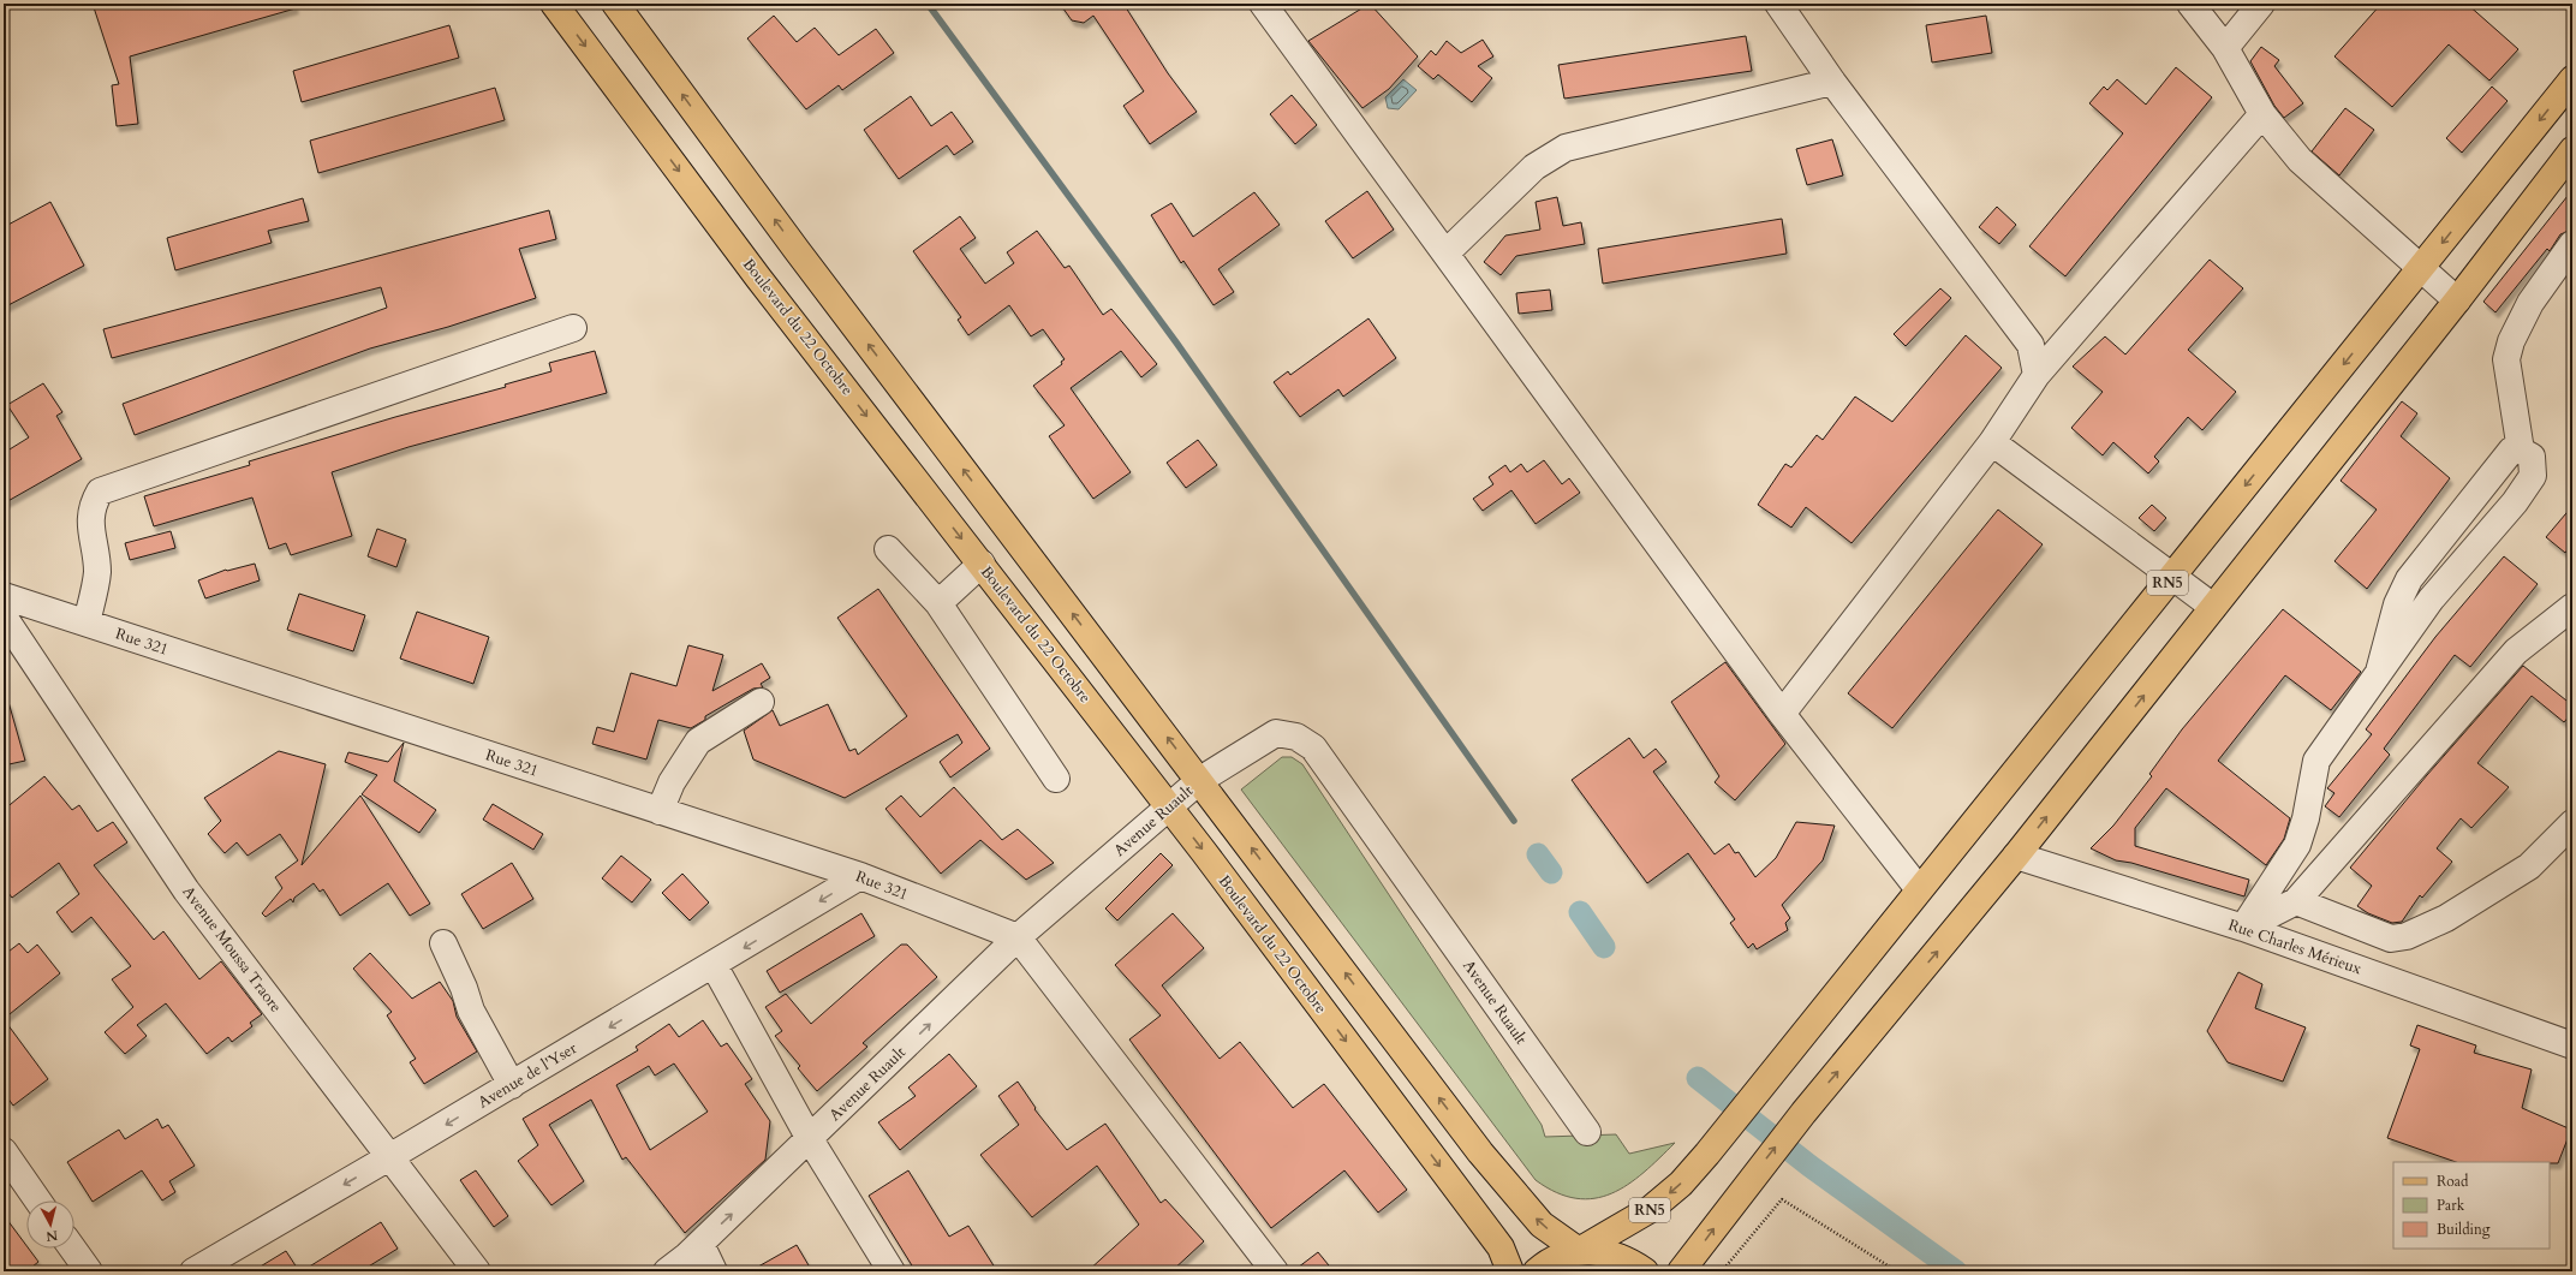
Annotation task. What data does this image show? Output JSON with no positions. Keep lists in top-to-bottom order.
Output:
{
  "streets": {
    "main road": ["Boulevard du 22 Octobre", "RN5"],
    "street": [
      "Rue 321",
      "Avenue Ruault",
      "Rue Charles Mérieux",
      "Avenue Moussa Traore",
      "Avenue de l'Yser"
    ]
  },
  "crossings": [
    ["Boulevard du 22 Octobre", "Avenue Ruault"],
    ["Rue 321", "Avenue Ruault"],
    ["Rue 321", "Avenue de l'Yser"],
    ["Avenue Moussa Traore", "Avenue de l'Yser"]
  ],
  "one_way": ["Avenue de l'Yser"],
  "legend": ["Road", "Park", "Building"],
  "north": "bottom"
}
